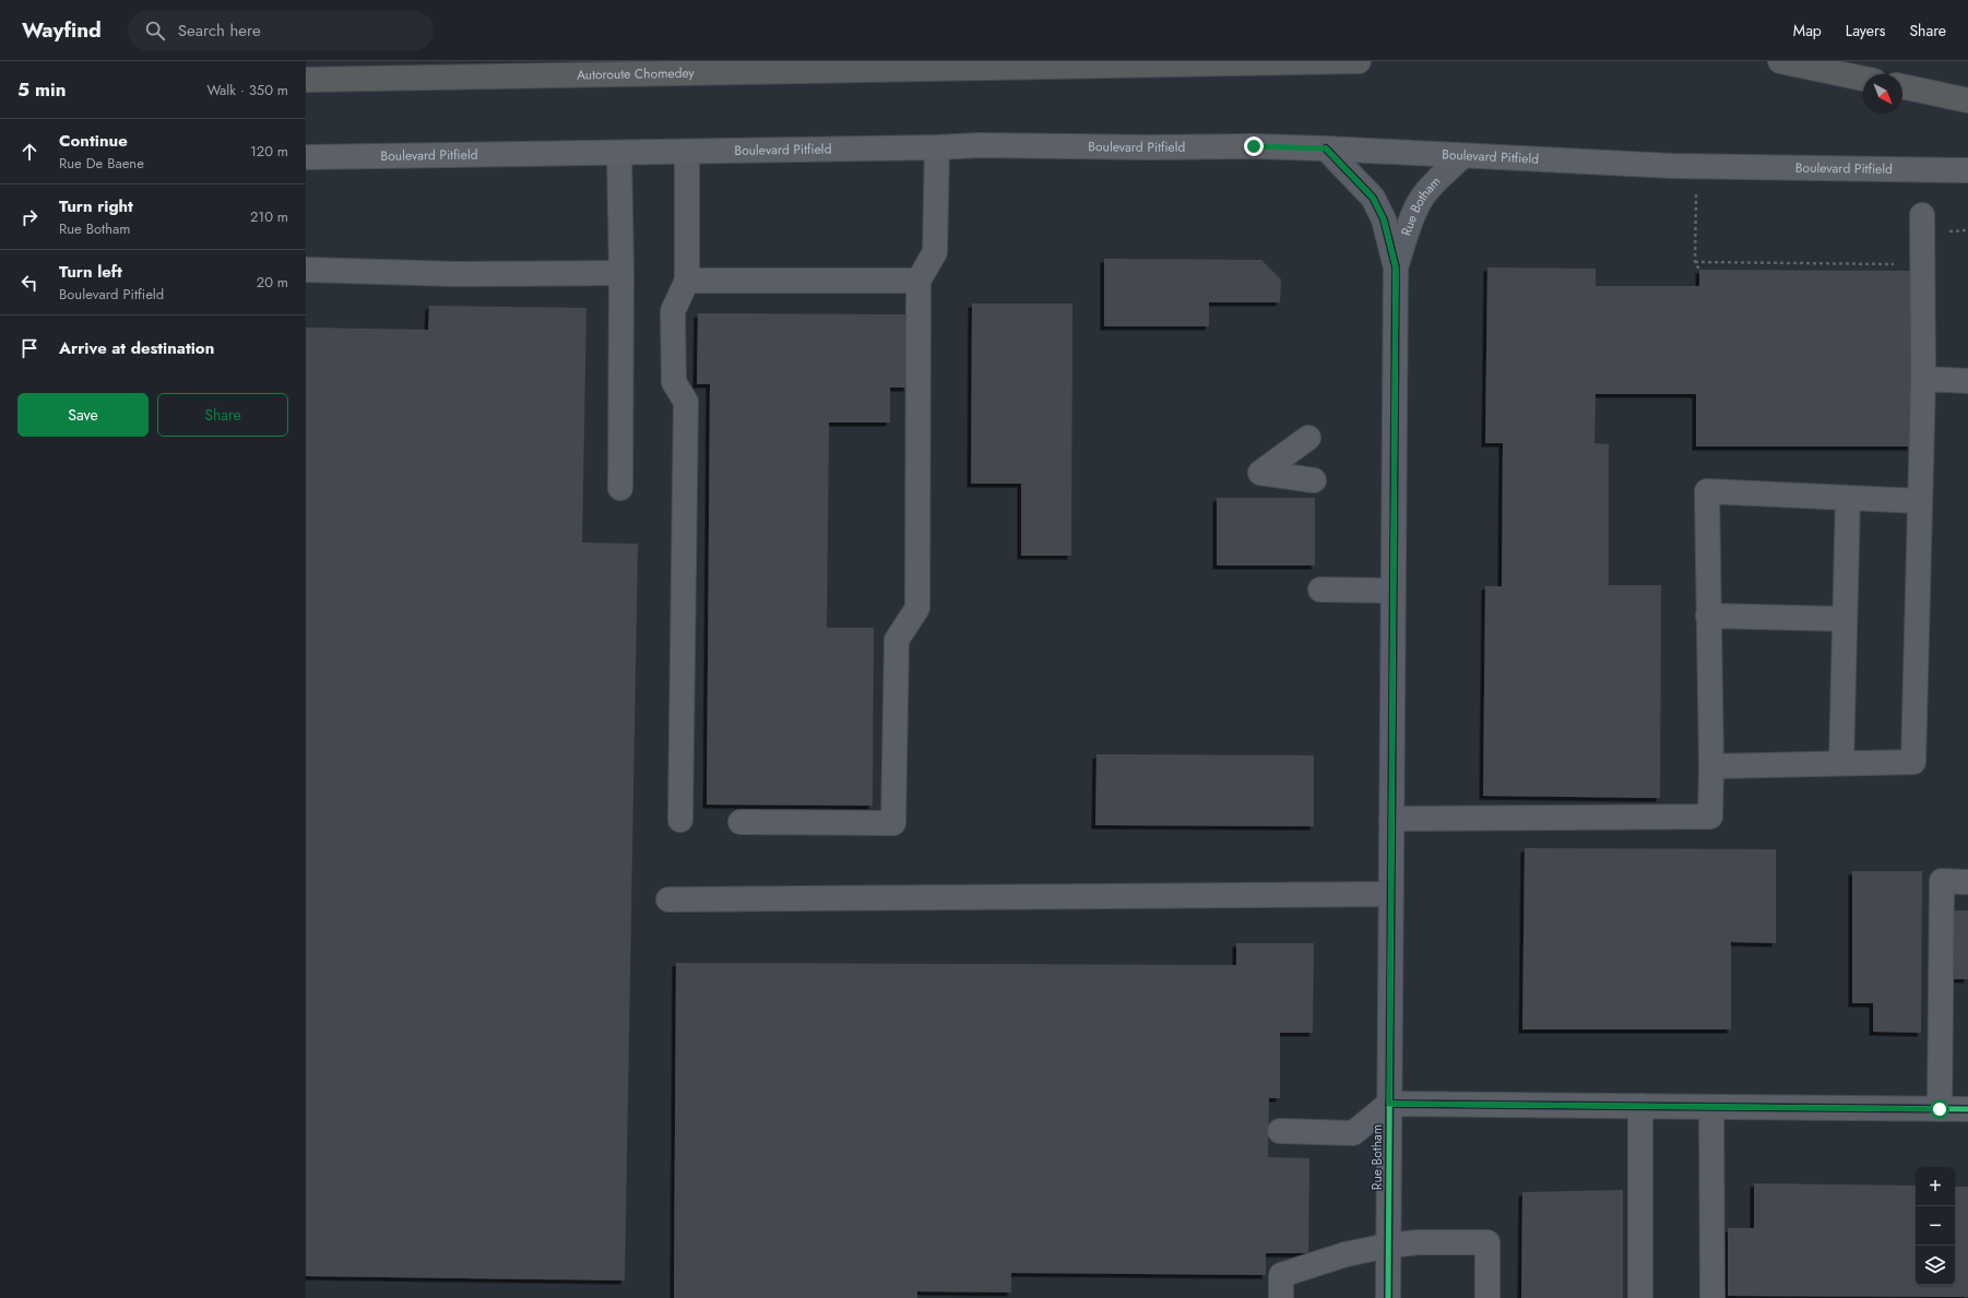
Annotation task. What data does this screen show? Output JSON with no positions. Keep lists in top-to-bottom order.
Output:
{
  "streets": {
    "highway": ["Autoroute Chomedey"],
    "main road": ["Boulevard Pitfield"],
    "street": ["Rue Botham"]
  },
  "crossings": [
    ["Boulevard Pitfield", "Rue Botham"]
  ],
  "north": "bottom right",
  "page": {
    "header": "Wayfind",
    "search": "Search here",
    "nav": ["Map", "Layers", "Share"],
    "heading": ["5 min", "Walk · 350 m"],
    "list": [
      ["Continue", "Rue De Baene", "120 m"],
      ["Turn right", "Rue Botham", "210 m"],
      ["Turn left", "Boulevard Pitfield", "20 m"],
      "Arrive at destination"
    ],
    "buttons": ["Save", "Share"],
    "map_buttons": ["+", "−"]
  }
}
